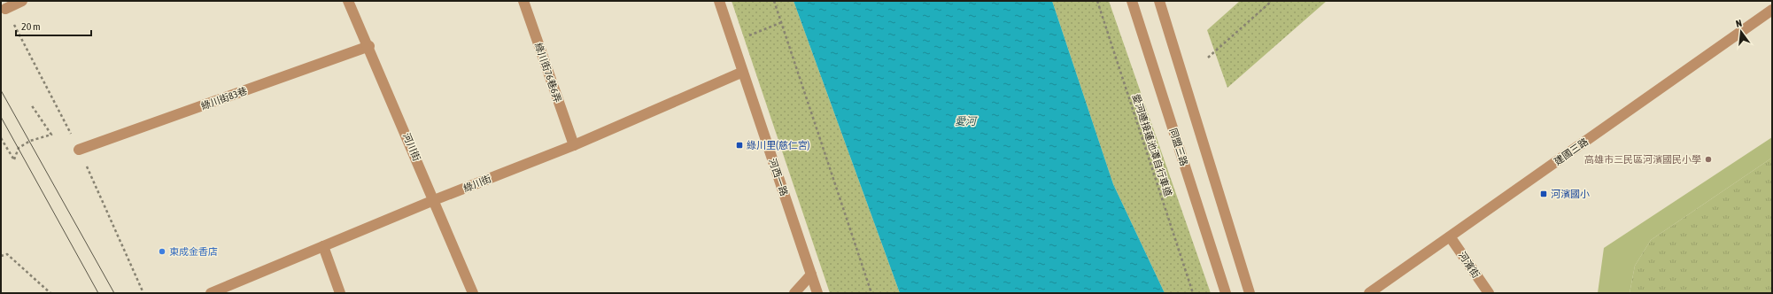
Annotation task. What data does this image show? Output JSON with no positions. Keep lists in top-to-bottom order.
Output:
{
  "streets": {
    "street": [
      "綠川街76巷6弄",
      "綠川街83巷",
      "河川街",
      "同盟三路",
      "建國三路",
      "河西一路",
      "綠川街",
      "河濱街"
    ],
    "path": ["愛河連接蓮池潭自行車道"]
  },
  "crossings": [
    ["綠川街76巷6弄", "綠川街"],
    ["綠川街83巷", "河川街"],
    ["河川街", "綠川街"],
    ["建國三路", "河濱街"],
    ["河西一路", "綠川街"]
  ],
  "water": ["愛河"],
  "places": {
    "transit": ["綠川里(慈仁宮)", "河濱國小"],
    "other": ["高雄市三民區河濱國民小學", "東成金香店"]
  },
  "scale_bar": "20 m",
  "north": "top"
}
